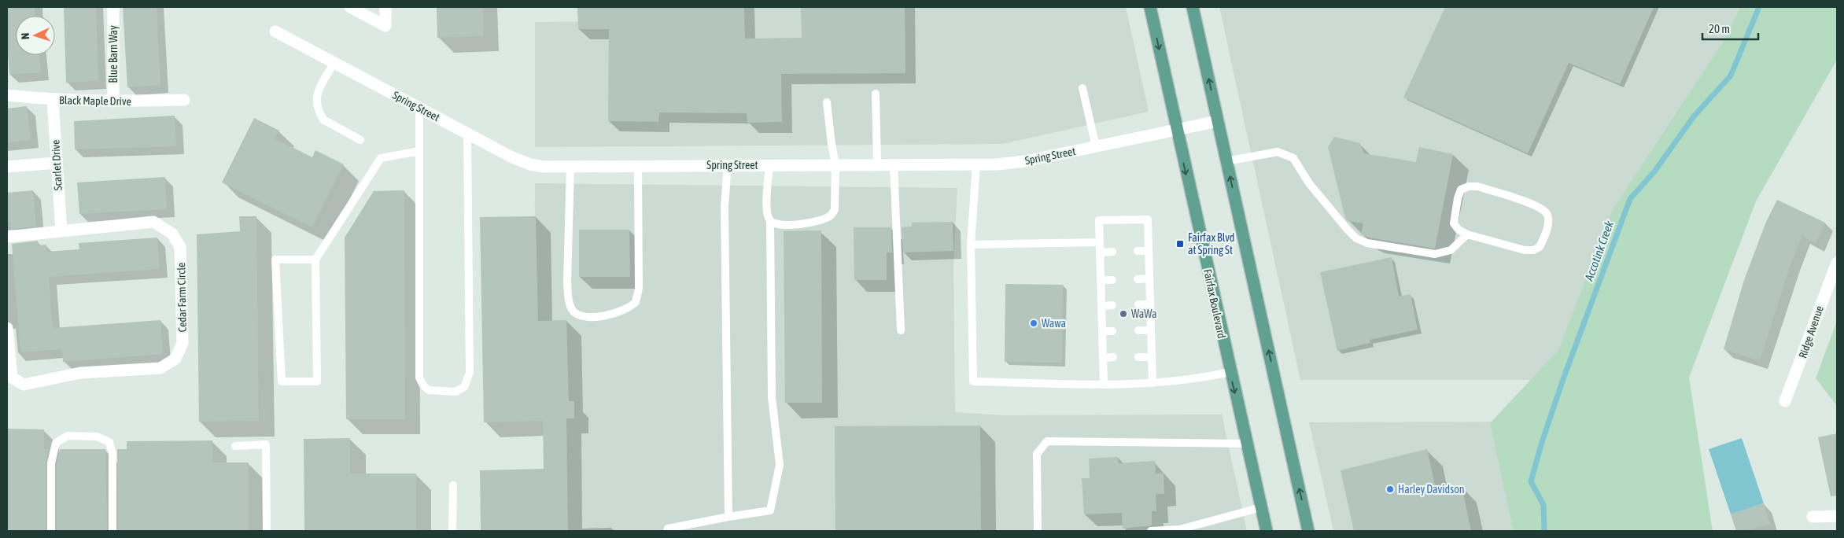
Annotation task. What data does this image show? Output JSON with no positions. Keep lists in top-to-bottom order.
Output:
{
  "streets": {
    "main road": ["Fairfax Boulevard"],
    "street": [
      "Blue Barn Way",
      "Black Maple Drive",
      "Spring Street",
      "Scarlet Drive",
      "Cedar Farm Circle",
      "Ridge Avenue"
    ]
  },
  "crossings": [
    ["Blue Barn Way", "Black Maple Drive"],
    ["Black Maple Drive", "Scarlet Drive"],
    ["Spring Street", "Fairfax Boulevard"],
    ["Scarlet Drive", "Cedar Farm Circle"]
  ],
  "water": ["Accotink Creek"],
  "places": {
    "transit": ["Fairfax Blvd at Spring St"],
    "other": ["WaWa", "Wawa", "Harley Davidson"]
  },
  "scale_bar": "20 m",
  "north": "left"
}
